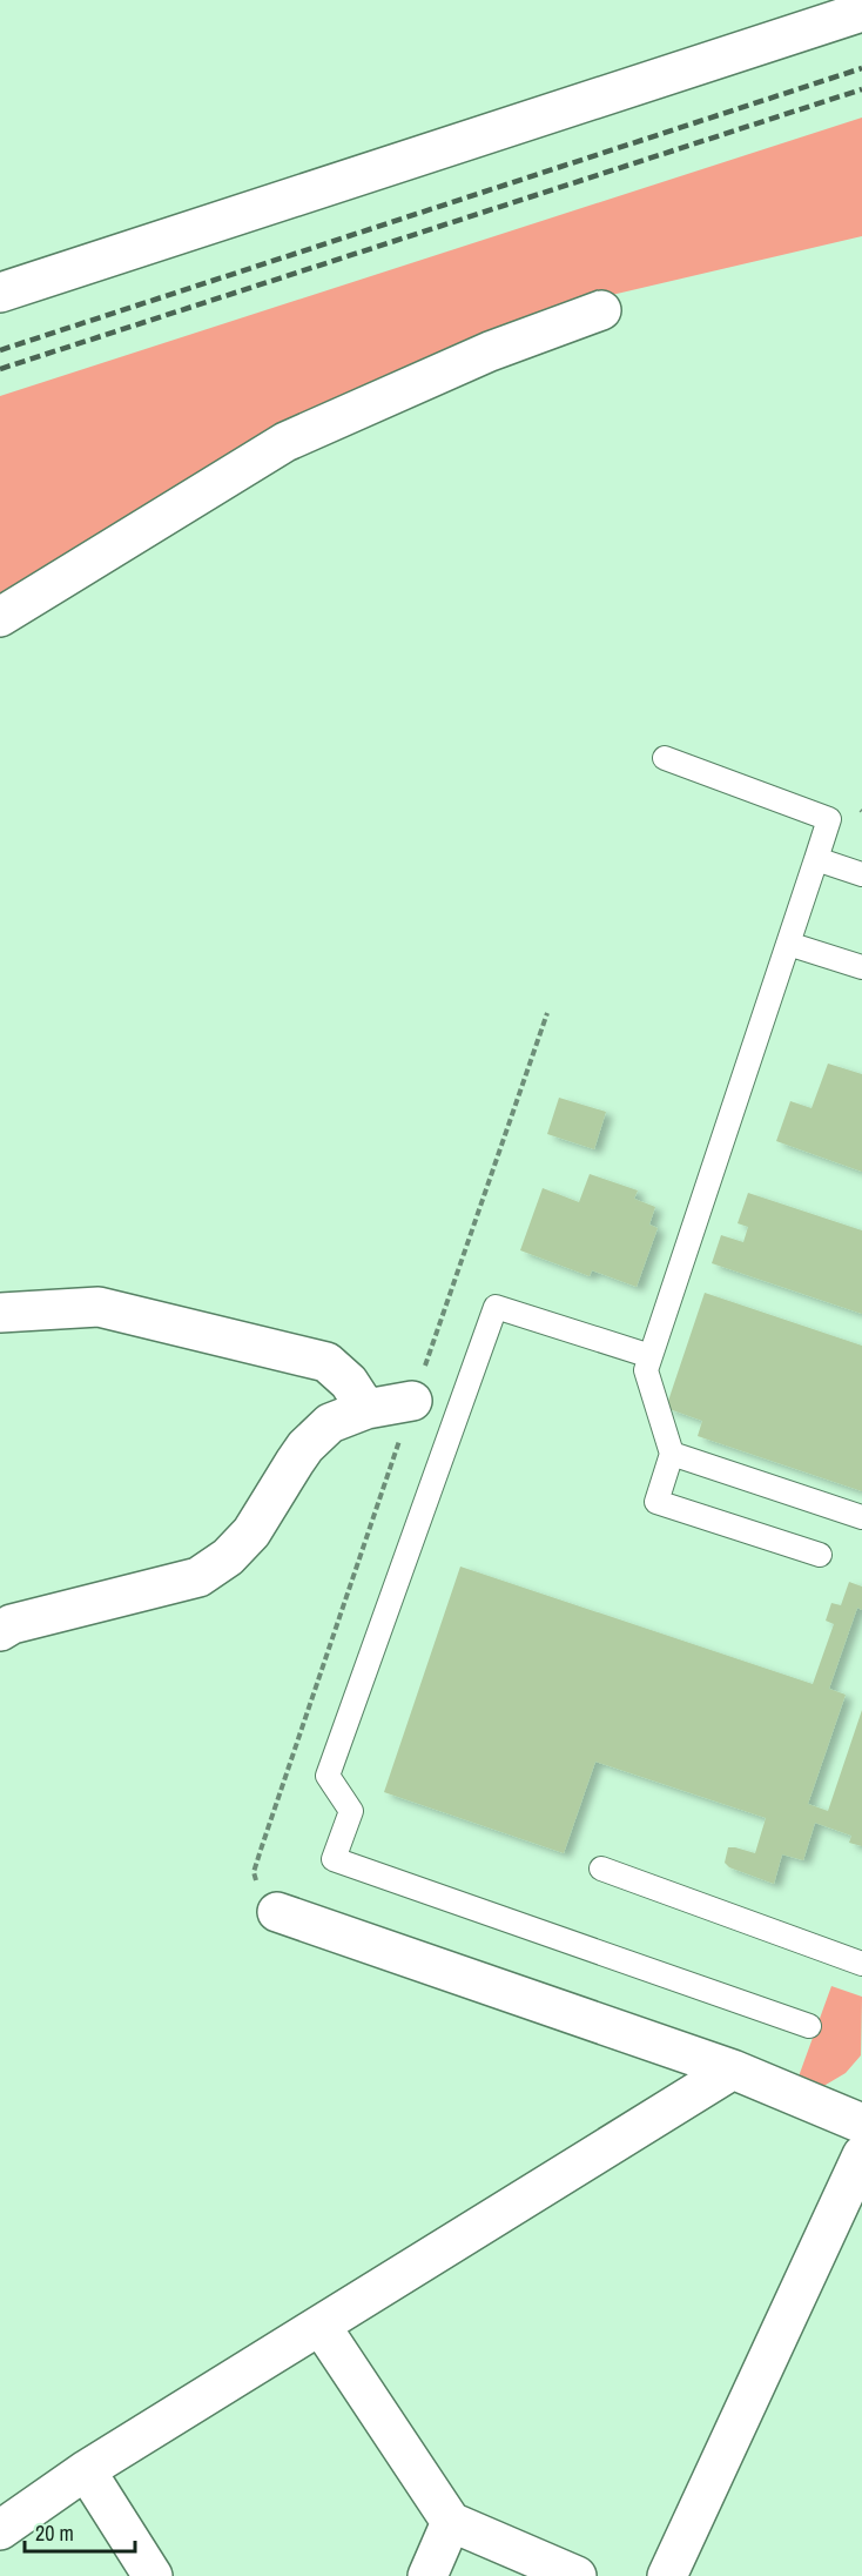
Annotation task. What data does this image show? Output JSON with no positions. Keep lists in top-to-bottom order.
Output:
{
  "scale_bar": "20 m"
}
